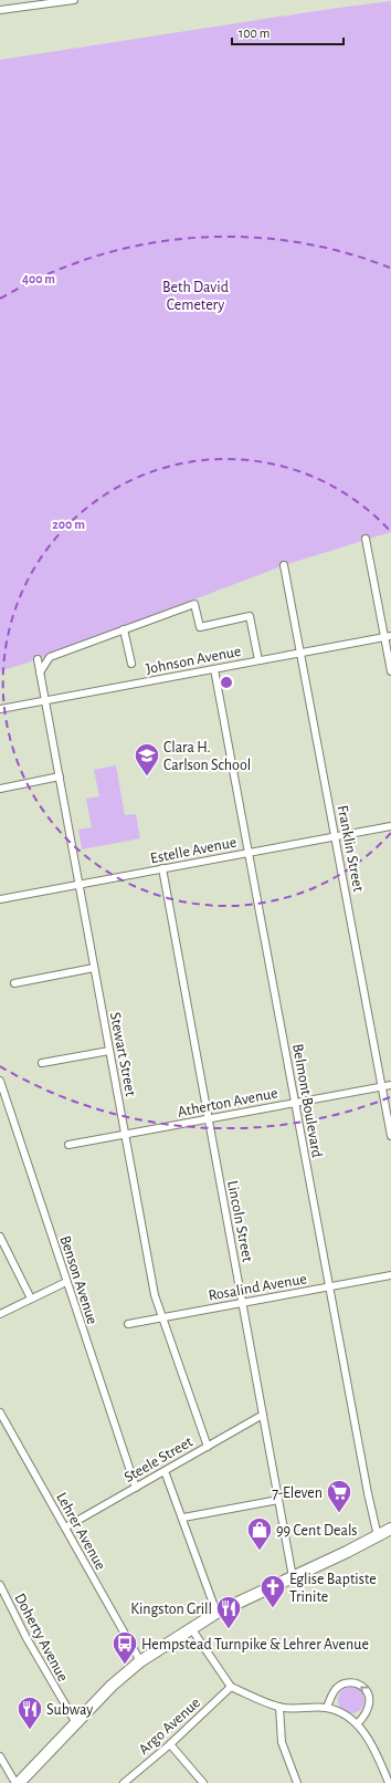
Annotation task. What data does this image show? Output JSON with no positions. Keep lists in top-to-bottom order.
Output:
{
  "streets": {
    "street": [
      "Johnson Avenue",
      "Franklin Street",
      "Estelle Avenue",
      "Stewart Street",
      "Belmont Boulevard",
      "Atherton Avenue",
      "Lincoln Street",
      "Benson Avenue",
      "Rosalind Avenue",
      "Steele Street",
      "Lehrer Avenue",
      "Doherty Avenue",
      "Argo Avenue"
    ]
  },
  "crossings": [
    ["Johnson Avenue", "Franklin Street"],
    ["Johnson Avenue", "Stewart Street"],
    ["Johnson Avenue", "Belmont Boulevard"],
    ["Franklin Street", "Estelle Avenue"],
    ["Franklin Street", "Atherton Avenue"],
    ["Estelle Avenue", "Stewart Street"],
    ["Estelle Avenue", "Belmont Boulevard"],
    ["Estelle Avenue", "Lincoln Street"],
    ["Stewart Street", "Atherton Avenue"],
    ["Stewart Street", "Rosalind Avenue"],
    ["Stewart Street", "Steele Street"],
    ["Belmont Boulevard", "Atherton Avenue"],
    ["Belmont Boulevard", "Rosalind Avenue"],
    ["Atherton Avenue", "Lincoln Street"],
    ["Lincoln Street", "Rosalind Avenue"],
    ["Lincoln Street", "Steele Street"],
    ["Benson Avenue", "Steele Street"],
    ["Steele Street", "Lehrer Avenue"]
  ],
  "parks": ["Beth David Cemetery"],
  "places": {
    "school or university": ["Clara H. Carlson School"],
    "supermarket": ["7-Eleven"],
    "shop": ["99 Cent Deals"],
    "church": ["Eglise Baptiste Trinite"],
    "restaurant": ["Kingston Grill", "Subway"],
    "bus stop": ["Hempstead Turnpike & Lehrer Avenue"]
  },
  "scale_bar": "100 m",
  "rings": ["400 m", "200 m"]
}
